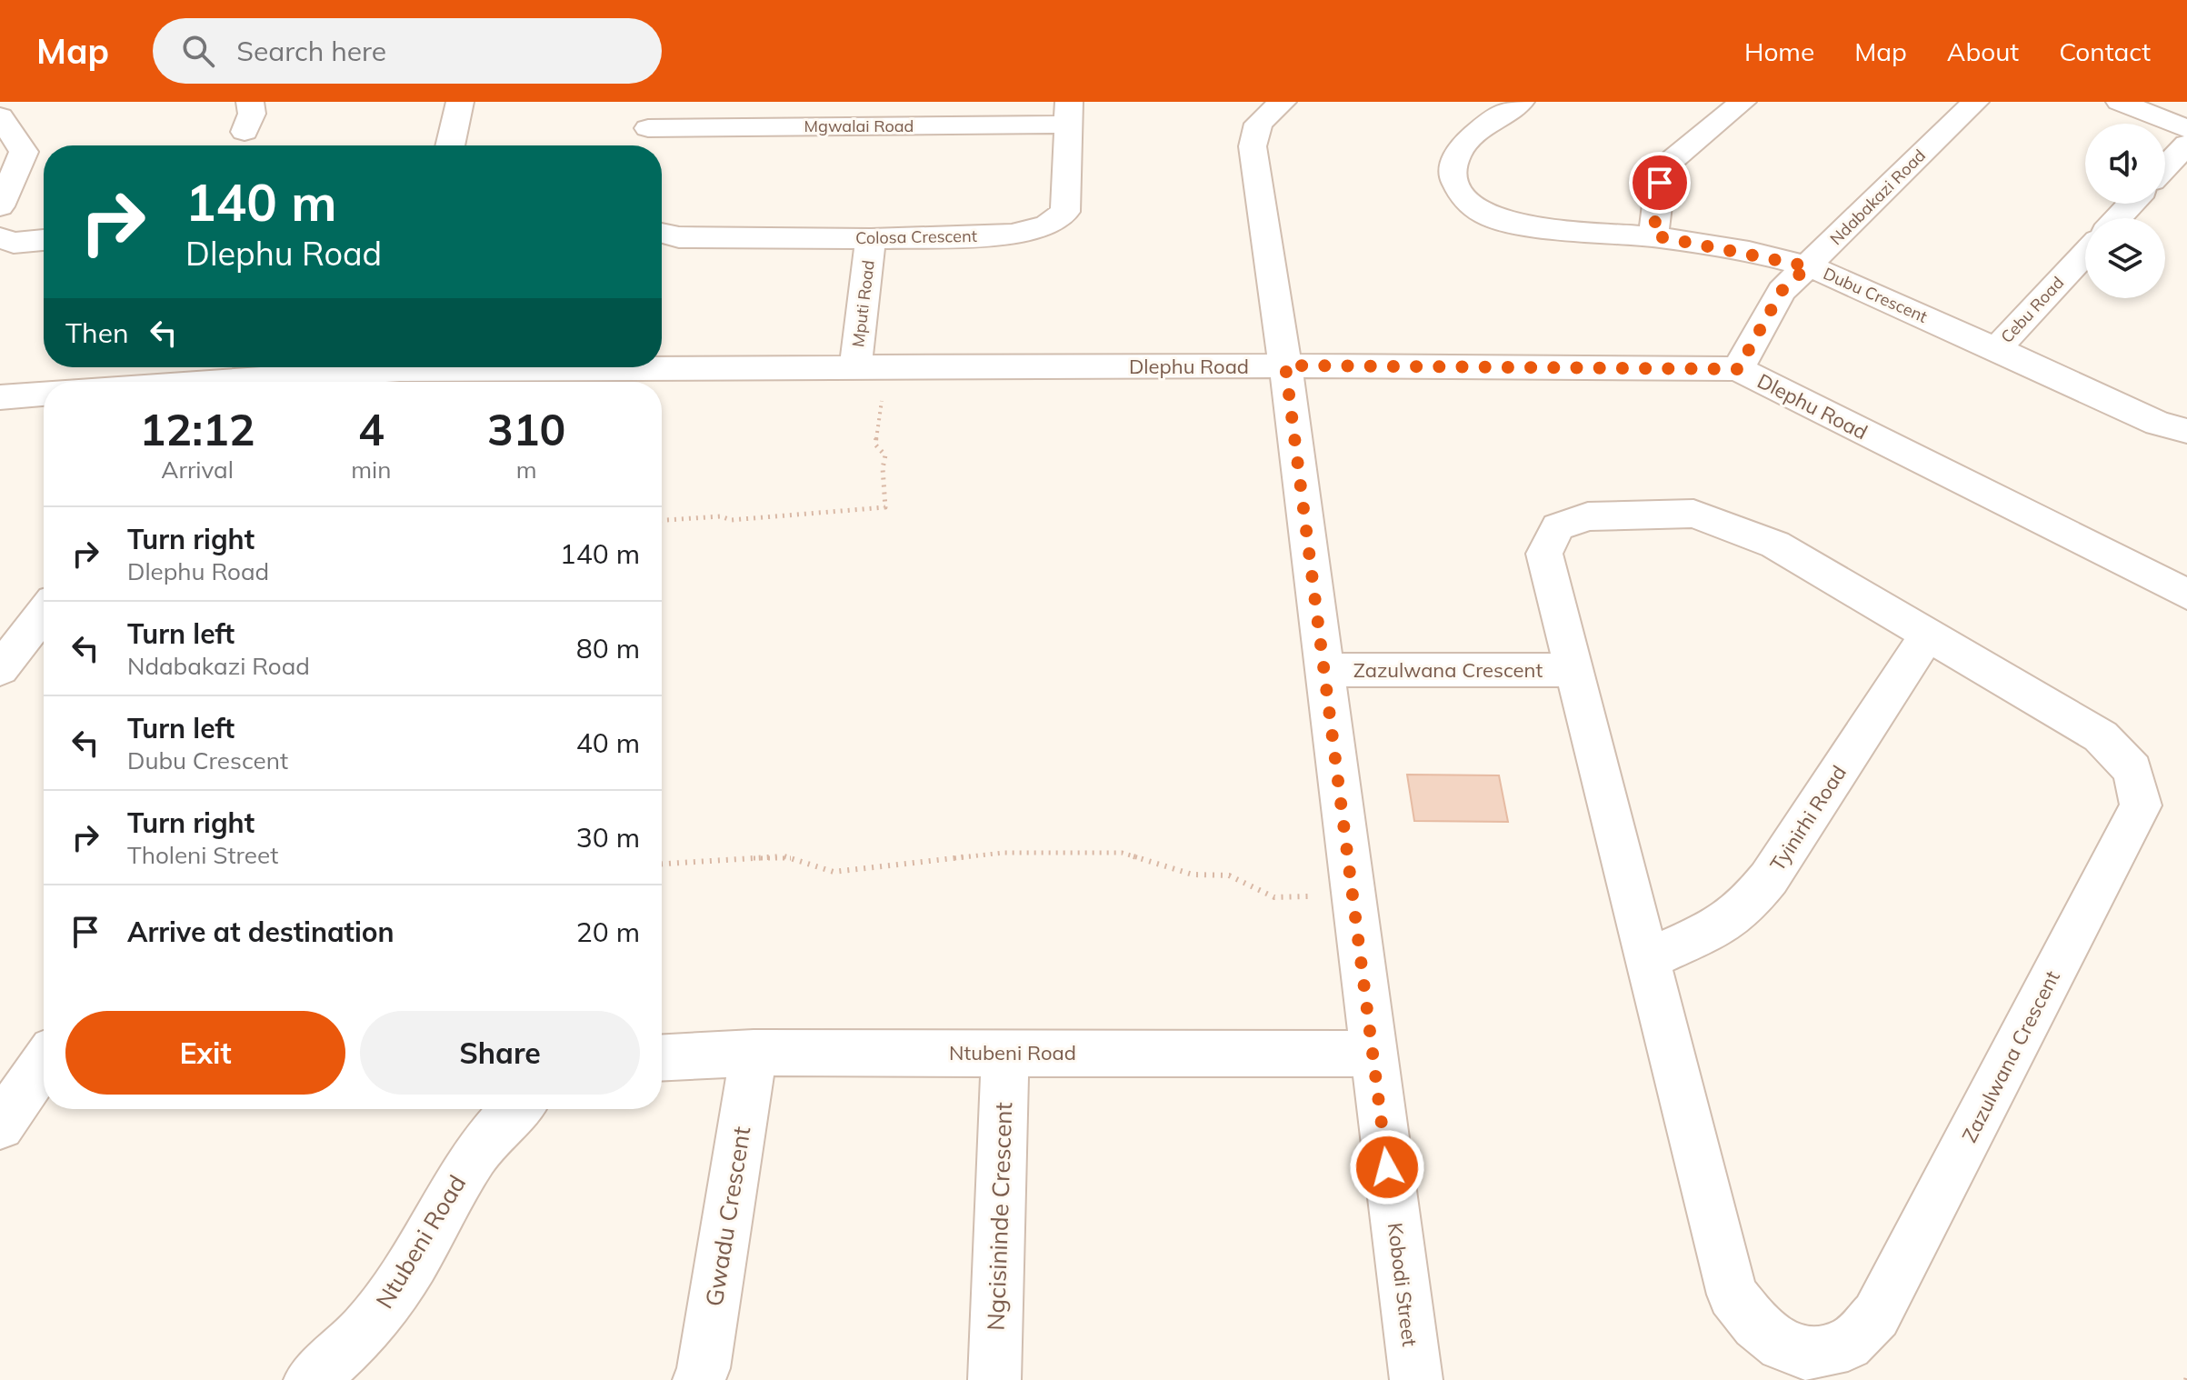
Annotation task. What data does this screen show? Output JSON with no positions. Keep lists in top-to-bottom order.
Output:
{
  "streets": {
    "street": [
      "Mgwalai Road",
      "Ndabakazi Road",
      "Colosa Crescent",
      "Dubu Crescent",
      "Mputi Road",
      "Cebu Road",
      "Dlephu Road",
      "Zazulwana Crescent",
      "Tyinirhi Road",
      "Ntubeni Road",
      "Gwadu Crescent",
      "Ngcisininde Crescent",
      "Kobodi Street"
    ]
  },
  "crossings": [
    ["Mgwalai Road", "Colosa Crescent"],
    ["Ndabakazi Road", "Dubu Crescent"],
    ["Ndabakazi Road", "Dlephu Road"],
    ["Colosa Crescent", "Mputi Road"],
    ["Dubu Crescent", "Cebu Road"],
    ["Mputi Road", "Dlephu Road"],
    ["Dlephu Road", "Kobodi Street"],
    ["Zazulwana Crescent", "Tyinirhi Road"],
    ["Zazulwana Crescent", "Kobodi Street"],
    ["Ntubeni Road", "Gwadu Crescent"],
    ["Ntubeni Road", "Ngcisininde Crescent"],
    ["Ntubeni Road", "Kobodi Street"]
  ],
  "page": {
    "header": "Map",
    "search": "Search here",
    "nav": [
      "Home",
      "Map",
      "About",
      "Contact"
    ],
    "turn": ["140 m", "Dlephu Road"],
    "then": "Then",
    "eta": [
      "12:12",
      "Arrival",
      "4",
      "min",
      "310",
      "m"
    ],
    "list": [
      {
        "name": "Turn right",
        "note": "Dlephu Road",
        "value": "140 m"
      },
      {
        "name": "Turn left",
        "note": "Ndabakazi Road",
        "value": "80 m"
      },
      {
        "name": "Turn left",
        "note": "Dubu Crescent",
        "value": "40 m"
      },
      {
        "name": "Turn right",
        "note": "Tholeni Street",
        "value": "30 m"
      },
      {
        "name": "Arrive at destination",
        "value": "20 m"
      }
    ],
    "buttons": ["Exit", "Share"]
  }
}
